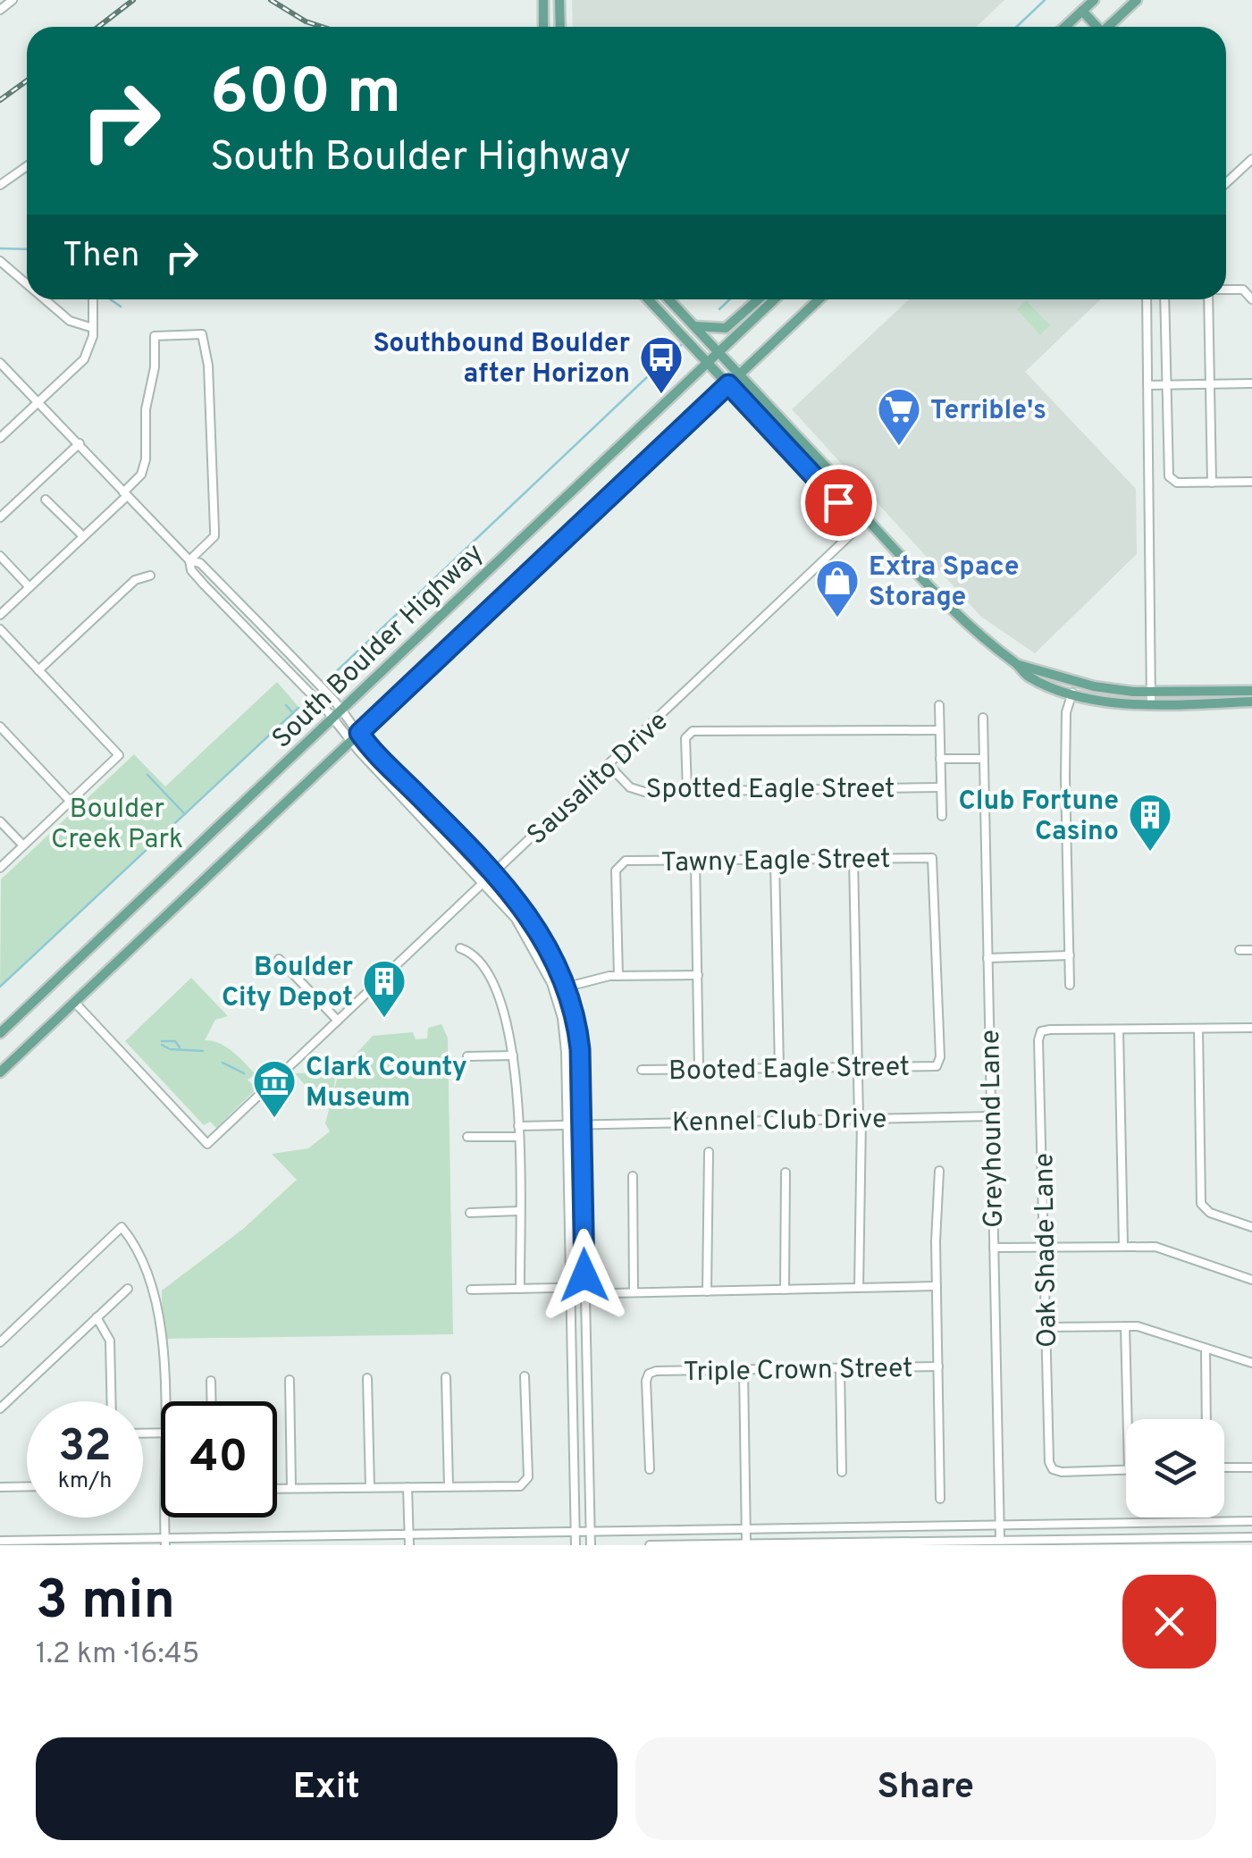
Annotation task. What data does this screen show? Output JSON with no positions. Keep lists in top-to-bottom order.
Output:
{
  "streets": {
    "main road": ["South Boulder Highway"],
    "street": [
      "Sausalito Drive",
      "Spotted Eagle Street",
      "Tawny Eagle Street",
      "Booted Eagle Street",
      "Kennel Club Drive",
      "Greyhound Lane",
      "Oak Shade Lane",
      "Triple Crown Street"
    ]
  },
  "crossings": [
    ["South Boulder Highway", "Sausalito Drive"],
    ["Sausalito Drive", "Spotted Eagle Street"],
    ["Tawny Eagle Street", "Booted Eagle Street"],
    ["Kennel Club Drive", "Greyhound Lane"]
  ],
  "parks": ["Boulder Creek Park"],
  "places": {
    "bus stop": ["Southbound Boulder after Horizon"],
    "supermarket": ["Terrible's"],
    "shop": ["Extra Space Storage"],
    "building": ["Club Fortune Casino", "Boulder City Depot"],
    "museum": ["Clark County Museum"]
  },
  "page": {
    "turn": ["600 m", "South Boulder Highway"],
    "then": "Then",
    "speed": "32 km/h",
    "limit": "40",
    "heading": ["3 min", "1.2 km · 16:45"],
    "buttons": ["Exit", "Share"]
  }
}
